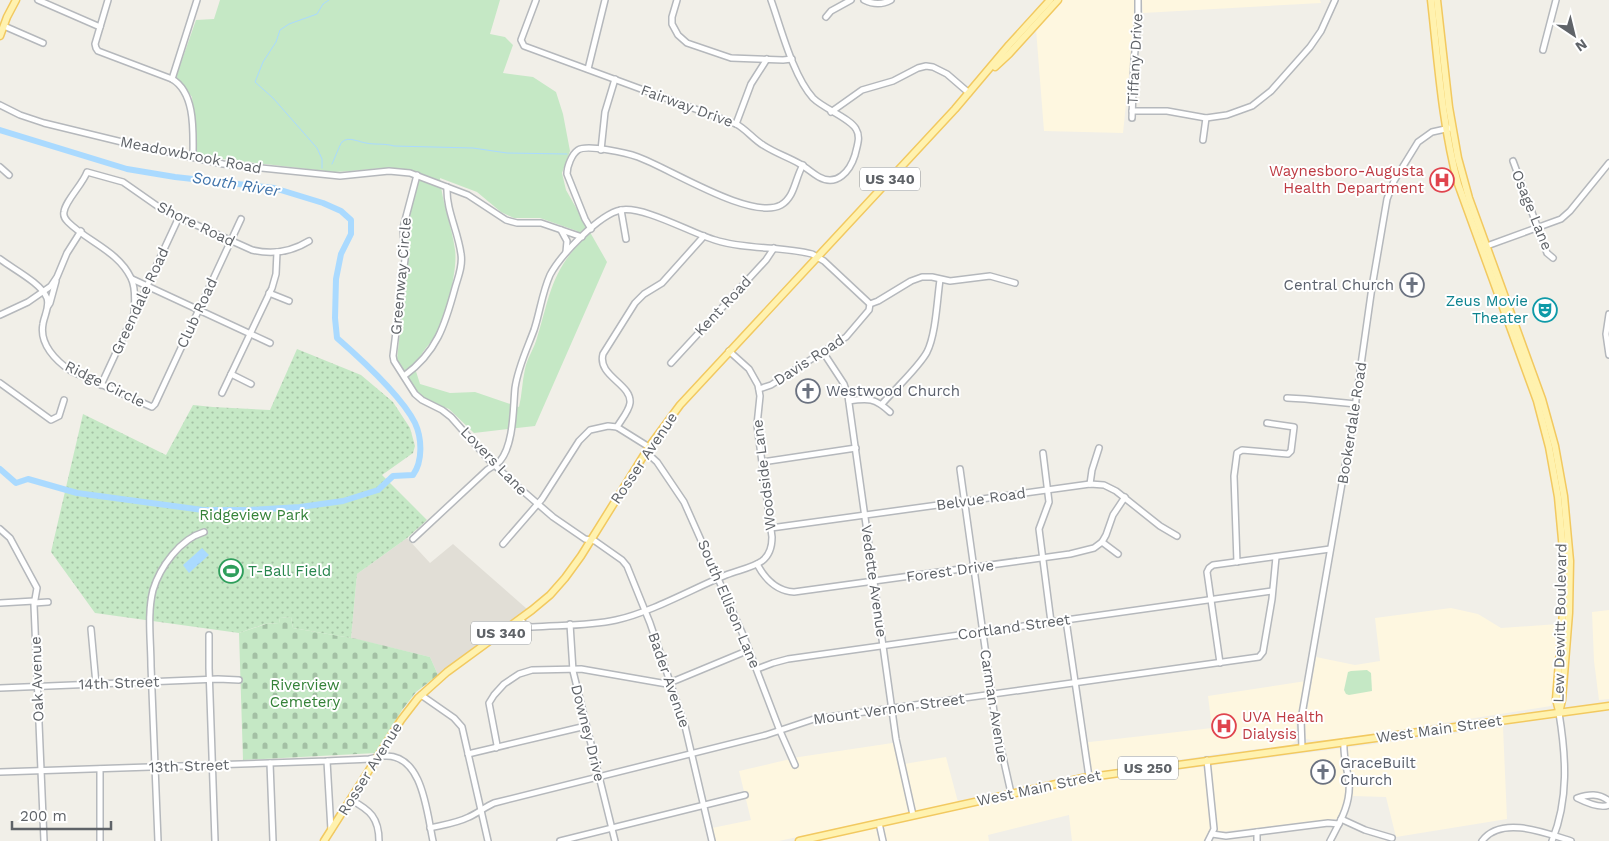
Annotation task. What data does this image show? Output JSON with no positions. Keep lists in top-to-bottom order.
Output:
{
  "streets": {
    "main road": [
      "US 340",
      "Rosser Avenue",
      "Lew Dewitt Boulevard",
      "West Main Street",
      "US 250"
    ],
    "street": [
      "Tiffany Drive",
      "Fairway Drive",
      "Meadowbrook Road",
      "Osage Lane",
      "Shore Road",
      "Greenway Circle",
      "Greendale Road",
      "Kent Road",
      "Club Road",
      "Davis Road",
      "Ridge Circle",
      "Bookerdale Road",
      "Lovers Lane",
      "Woodside Lane",
      "Belvue Road",
      "Forest Drive",
      "Vedette Avenue",
      "South Ellison Lane",
      "Cortland Street",
      "Oak Avenue",
      "Bader Avenue",
      "14th Street",
      "Carman Avenue",
      "Mount Vernon Street",
      "Downey Drive",
      "13th Street"
    ]
  },
  "crossings": [
    ["Meadowbrook Road", "Greenway Circle"],
    ["Shore Road", "Greendale Road"],
    ["Shore Road", "Club Road"],
    ["Shore Road", "Ridge Circle"],
    ["Greenway Circle", "Lovers Lane"],
    ["Greendale Road", "Ridge Circle"],
    ["Club Road", "Ridge Circle"],
    ["Davis Road", "Woodside Lane"],
    ["Davis Road", "Vedette Avenue"],
    ["Bookerdale Road", "Lew Dewitt Boulevard"],
    ["Bookerdale Road", "West Main Street"],
    ["Rosser Avenue", "Lovers Lane"],
    ["Rosser Avenue", "South Ellison Lane"],
    ["Rosser Avenue", "Bader Avenue"],
    ["Rosser Avenue", "13th Street"],
    ["Lovers Lane", "Bader Avenue"],
    ["Woodside Lane", "Belvue Road"],
    ["Woodside Lane", "Forest Drive"],
    ["Belvue Road", "Vedette Avenue"],
    ["Belvue Road", "Carman Avenue"],
    ["Forest Drive", "Vedette Avenue"],
    ["Forest Drive", "Carman Avenue"],
    ["Vedette Avenue", "Cortland Street"],
    ["Vedette Avenue", "Mount Vernon Street"],
    ["Vedette Avenue", "West Main Street"],
    ["South Ellison Lane", "Cortland Street"],
    ["South Ellison Lane", "Mount Vernon Street"],
    ["Lew Dewitt Boulevard", "West Main Street"],
    ["Cortland Street", "Carman Avenue"],
    ["Cortland Street", "Mount Vernon Street"],
    ["Oak Avenue", "14th Street"],
    ["Oak Avenue", "13th Street"],
    ["Bader Avenue", "Mount Vernon Street"],
    ["Carman Avenue", "Mount Vernon Street"],
    ["Carman Avenue", "West Main Street"],
    ["Mount Vernon Street", "Downey Drive"],
    ["Mount Vernon Street", "13th Street"]
  ],
  "water": ["South River"],
  "parks": ["Ridgeview Park", "Riverview Cemetery"],
  "places": {
    "hospital": ["Waynesboro-Augusta Health Department", "UVA Health Dialysis"],
    "church": ["Central Church", "Westwood Church", "GraceBuilt Church"],
    "theatre": ["Zeus Movie Theater"],
    "sports": ["T-Ball Field"]
  },
  "scale_bar": "200 m",
  "north": "bottom right"
}
